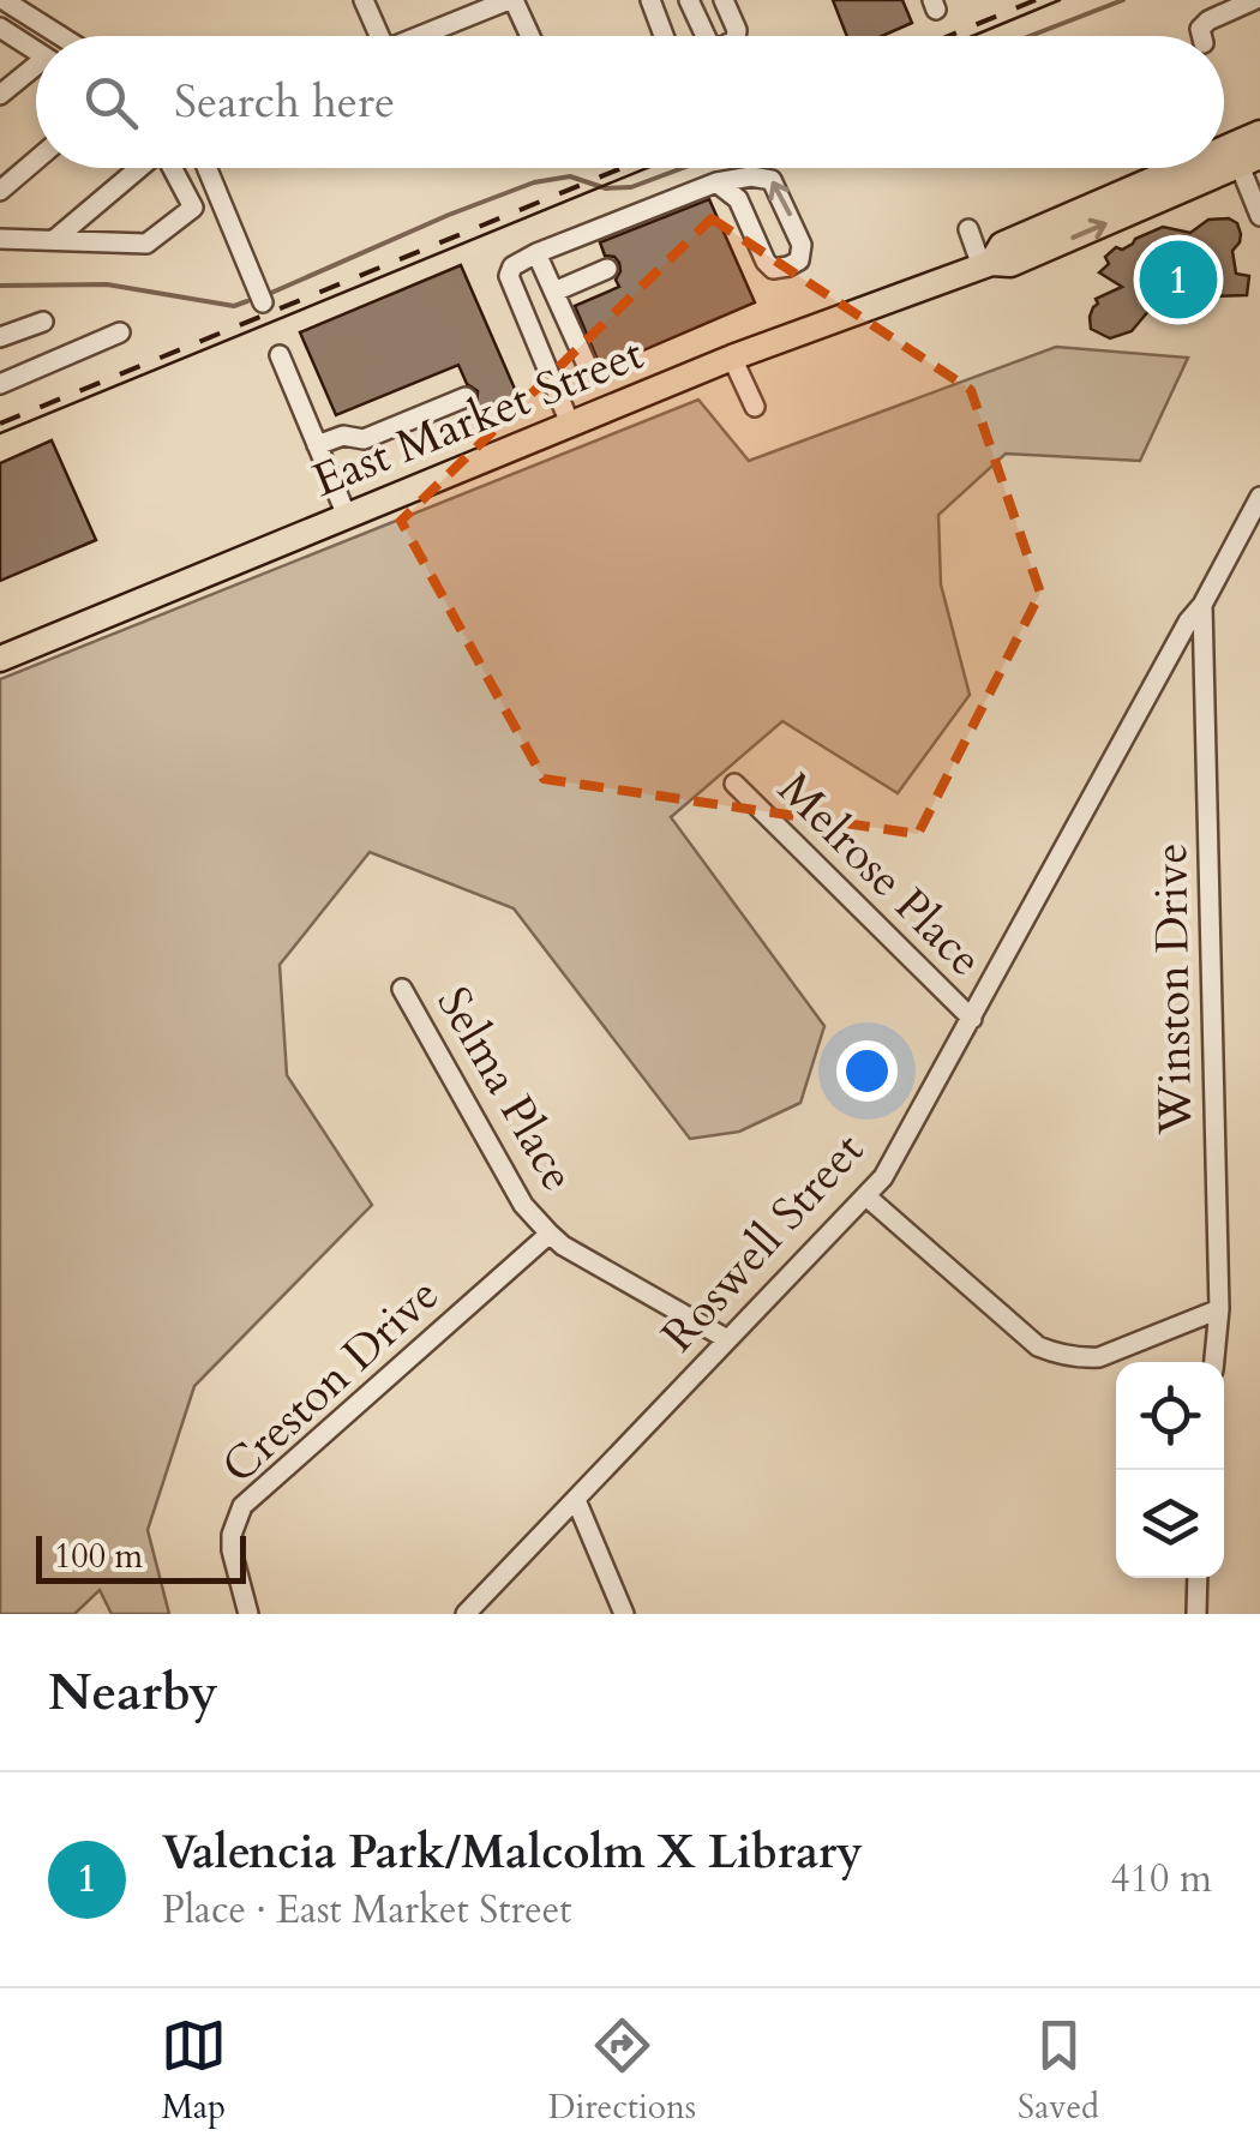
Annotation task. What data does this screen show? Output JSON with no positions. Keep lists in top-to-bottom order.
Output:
{
  "streets": {
    "main road": ["East Market Street"],
    "street": [
      "Melrose Place",
      "Winston Drive",
      "Selma Place",
      "Roswell Street",
      "Creston Drive"
    ]
  },
  "crossings": [
    ["Melrose Place", "Roswell Street"],
    ["Winston Drive", "Roswell Street"],
    ["Selma Place", "Roswell Street"],
    ["Selma Place", "Creston Drive"]
  ],
  "scale_bar": "100 m",
  "page": {
    "search": "Search here",
    "pins": "1",
    "scale": "100 m",
    "heading": "Nearby",
    "list": [
      {
        "mark": "1",
        "name": "Valencia Park/Malcolm X Library",
        "note": "Place · East Market Street",
        "value": "410 m"
      }
    ],
    "nav": ["Map", "Directions", "Saved"]
  }
}
